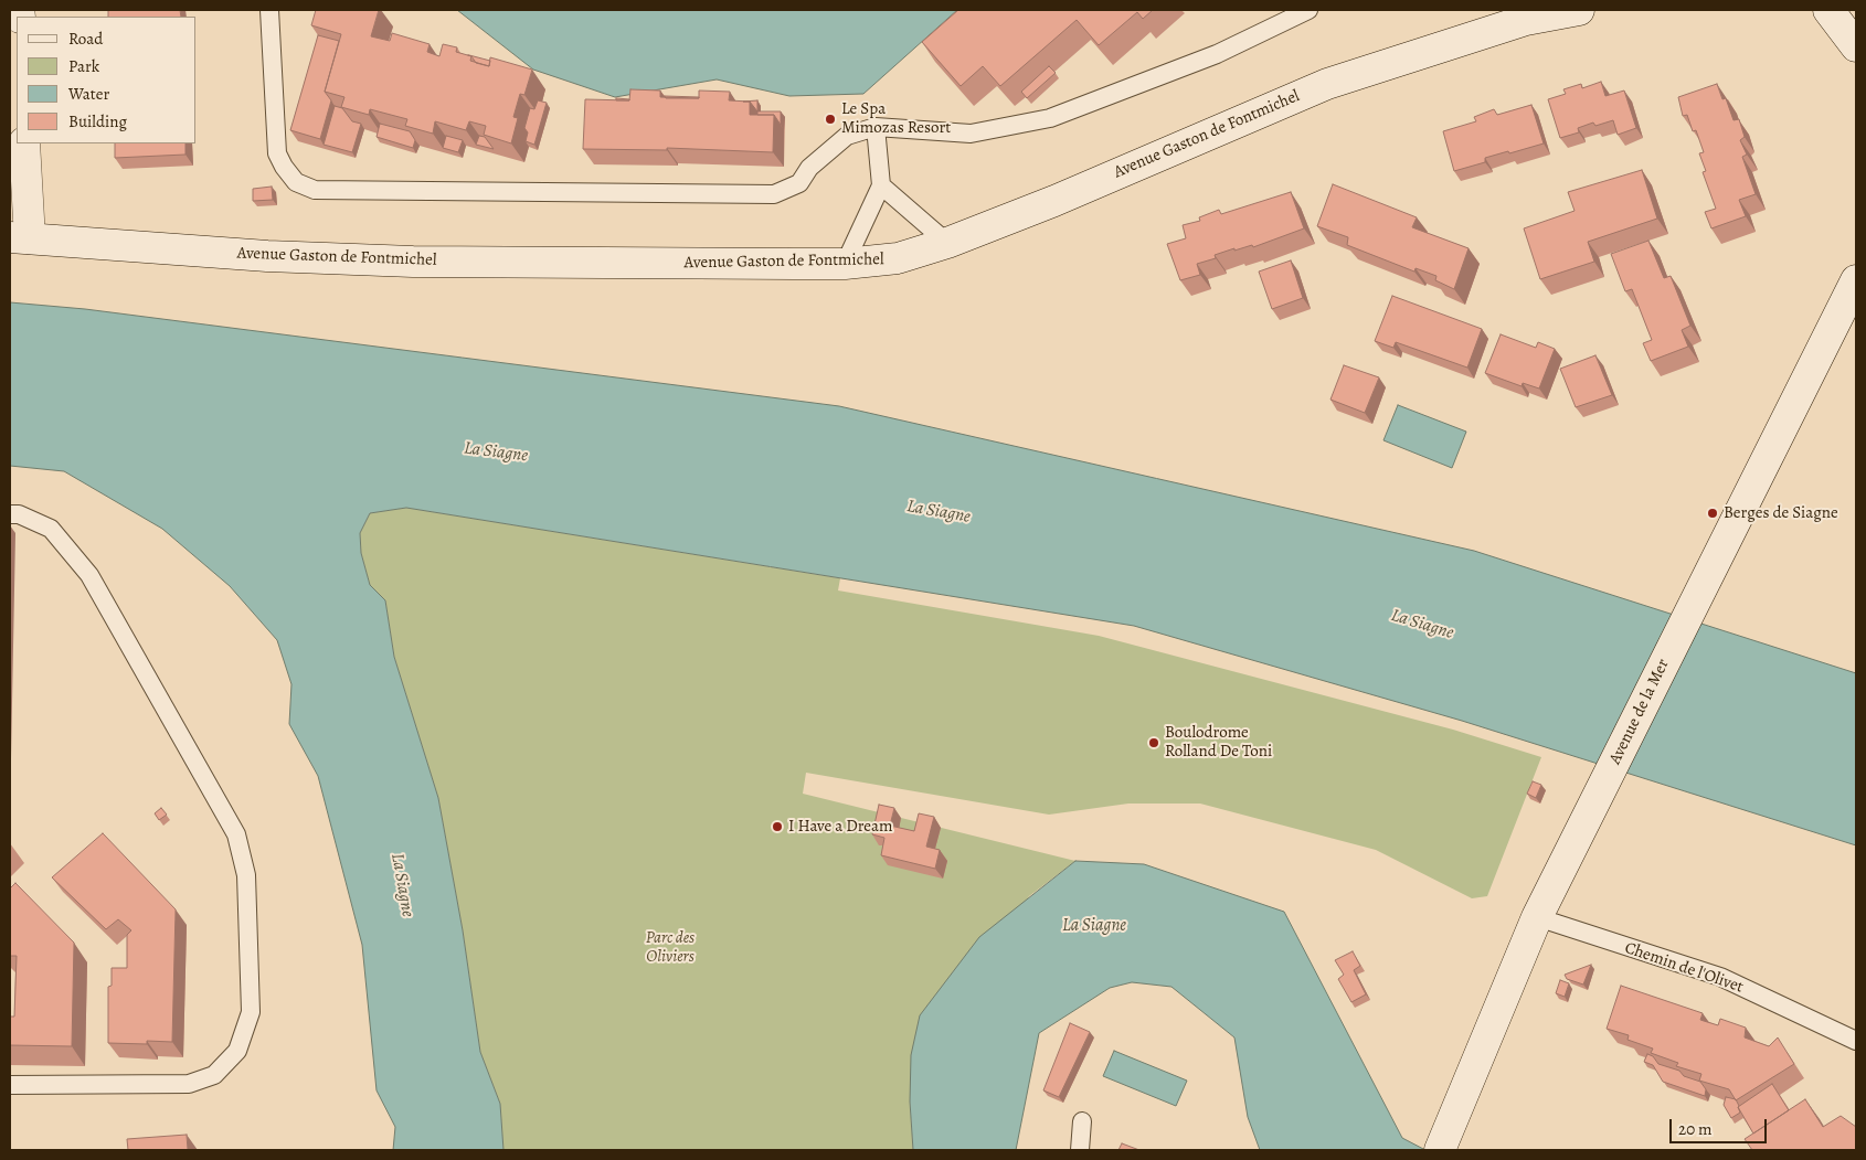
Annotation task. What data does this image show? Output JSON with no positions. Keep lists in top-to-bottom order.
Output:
{
  "streets": {
    "main road": ["Avenue Gaston de Fontmichel", "Avenue de la Mer"],
    "lane": ["Chemin de l'Olivet"]
  },
  "crossings": [
    ["Avenue de la Mer", "Chemin de l'Olivet"]
  ],
  "water": ["La Siagne"],
  "parks": ["Parc des Oliviers"],
  "places": [
    "Le Spa Mimozas Resort",
    "Berges de Siagne",
    "Boulodrome Rolland De Toni",
    "I Have a Dream"
  ],
  "legend": [
    "Road",
    "Park",
    "Water",
    "Building"
  ],
  "scale_bar": "20 m"
}
